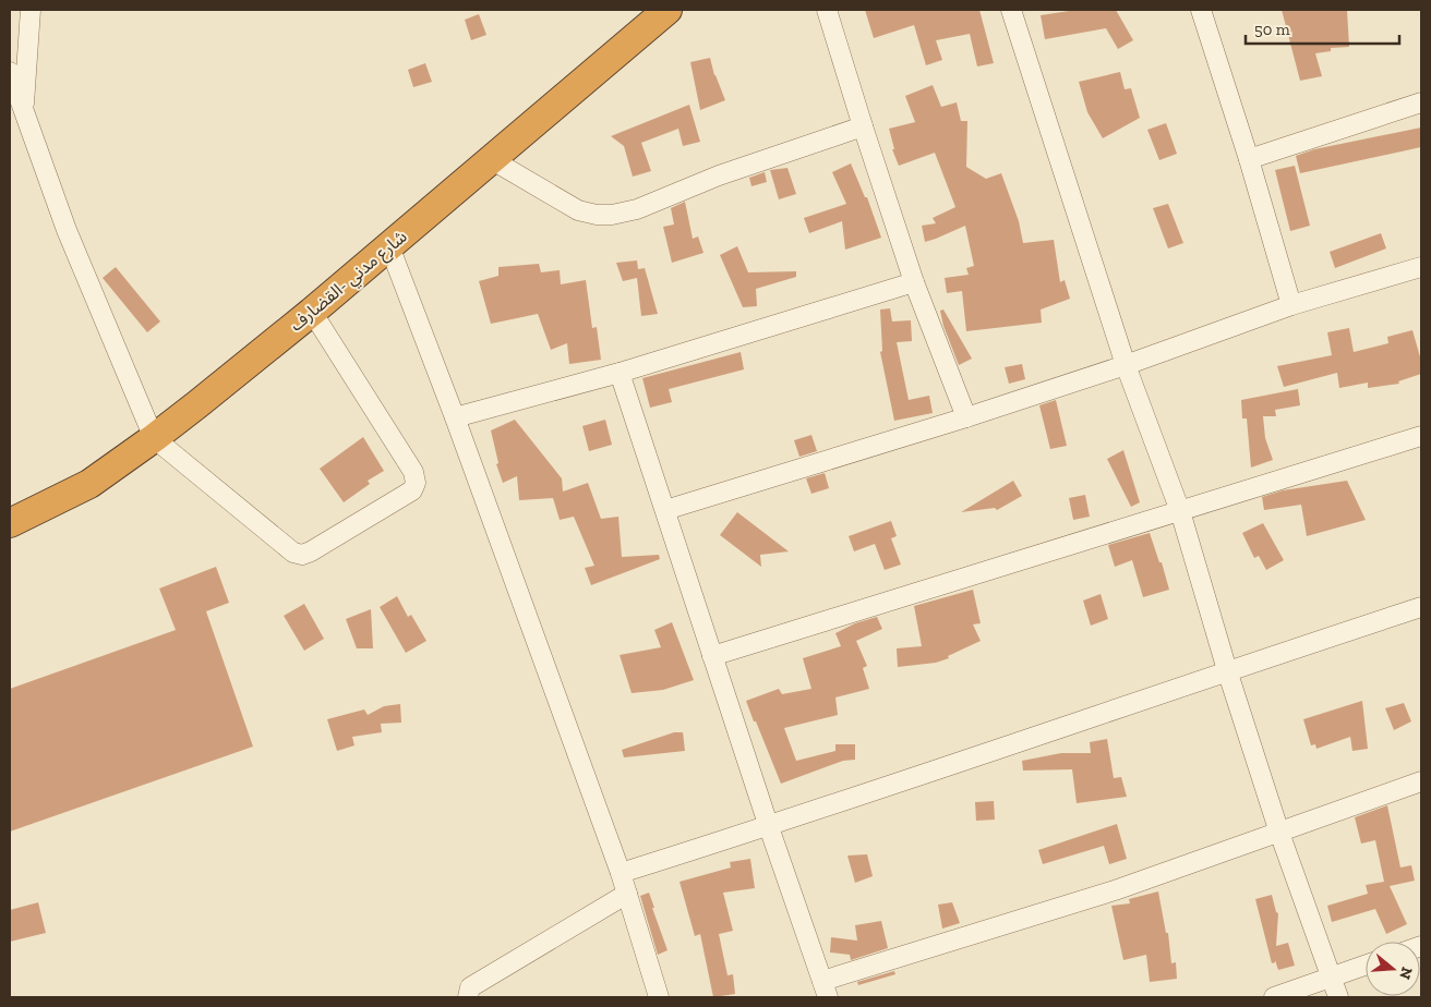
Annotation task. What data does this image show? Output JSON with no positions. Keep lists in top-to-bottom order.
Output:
{
  "streets": {
    "highway": ["شارع مدني -القضارف"]
  },
  "scale_bar": "50 m",
  "north": "right"
}
